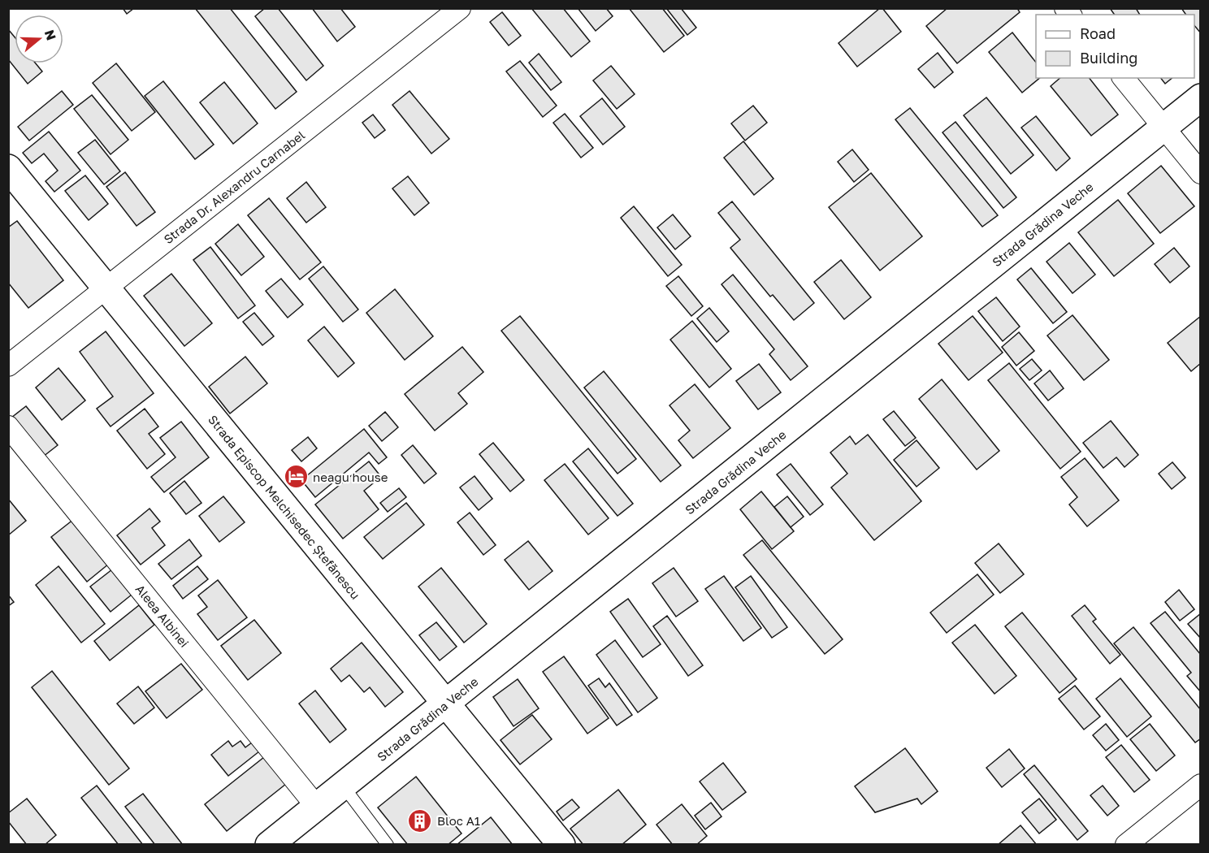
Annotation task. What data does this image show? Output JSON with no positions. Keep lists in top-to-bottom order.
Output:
{
  "streets": {
    "street": [
      "Strada Dr. Alexandru Carnabel",
      "Strada Grădina Veche",
      "Strada Episcop Melchisedec Ștefănescu",
      "Aleea Albinei"
    ]
  },
  "crossings": [
    ["Strada Dr. Alexandru Carnabel", "Strada Episcop Melchisedec Ștefănescu"],
    ["Strada Grădina Veche", "Strada Episcop Melchisedec Ștefănescu"],
    ["Strada Grădina Veche", "Aleea Albinei"]
  ],
  "places": {
    "hotel": ["neagu house"],
    "building": ["Bloc A1"]
  },
  "legend": ["Road", "Building"],
  "north": "right"
}
